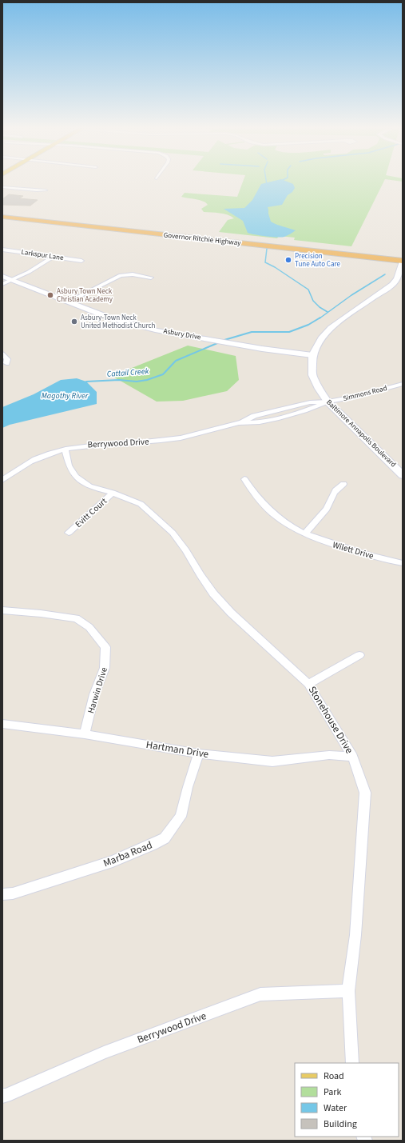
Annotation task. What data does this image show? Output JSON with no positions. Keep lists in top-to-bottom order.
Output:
{
  "streets": {
    "highway": ["Governor Ritchie Highway"],
    "main road": ["Baltimore Annapolis Boulevard"],
    "street": [
      "Larkspur Lane",
      "Asbury Drive",
      "Simmons Road",
      "Berrywood Drive",
      "Evitt Court",
      "Wilett Drive",
      "Harwin Drive",
      "Stonehouse Drive",
      "Hartman Drive",
      "Marba Road"
    ]
  },
  "crossings": [
    ["Governor Ritchie Highway", "Baltimore Annapolis Boulevard"],
    ["Asbury Drive", "Baltimore Annapolis Boulevard"],
    ["Simmons Road", "Baltimore Annapolis Boulevard"],
    ["Simmons Road", "Berrywood Drive"],
    ["Baltimore Annapolis Boulevard", "Berrywood Drive"],
    ["Berrywood Drive", "Stonehouse Drive"],
    ["Evitt Court", "Stonehouse Drive"],
    ["Harwin Drive", "Hartman Drive"],
    ["Stonehouse Drive", "Hartman Drive"],
    ["Hartman Drive", "Marba Road"]
  ],
  "water": ["Cattail Creek", "Magothy River"],
  "places": ["Precision Tune Auto Care", "Asbury Town Neck Christian Academy", "Asbury-Town Neck United Methodist Church"],
  "legend": [
    "Road",
    "Park",
    "Water",
    "Building"
  ]
}
